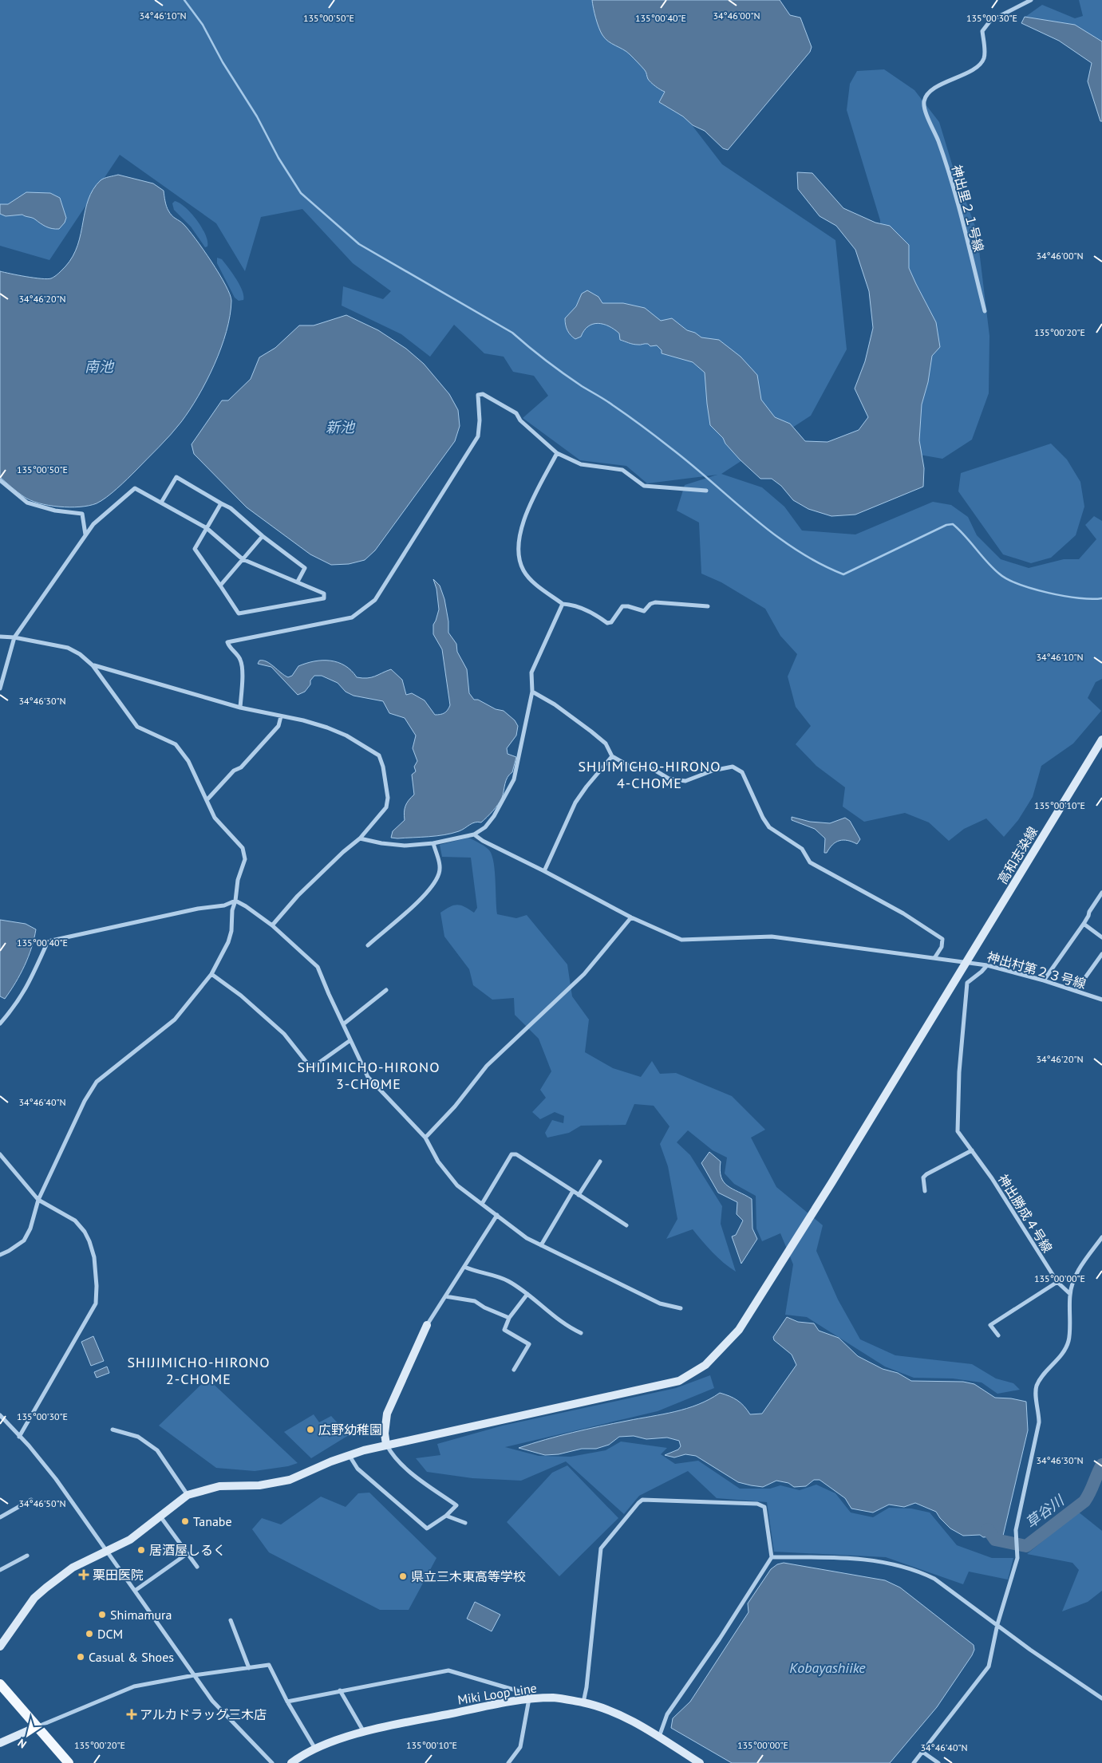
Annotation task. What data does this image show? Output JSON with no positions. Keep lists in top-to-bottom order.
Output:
{
  "streets": {
    "street": [
      "神出里２１号線",
      "高和志染線",
      "神出村第２３号線",
      "神出勝成４号線",
      "Miki Loop Line"
    ]
  },
  "crossings": [
    ["高和志染線", "神出村第２３号線"],
    ["神出村第２３号線", "神出勝成４号線"]
  ],
  "districts": ["SHIJIMICHO-HIRONO 4-CHOME", "SHIJIMICHO-HIRONO 3-CHOME", "SHIJIMICHO-HIRONO 2-CHOME"],
  "water": [
    "南池",
    "新池",
    "草谷川",
    "Kobayashiike"
  ],
  "places": {
    "other": [
      "広野幼稚園",
      "Tanabe",
      "居酒屋しるく",
      "県立三木東高等学校",
      "Shimamura",
      "DCM",
      "Casual & Shoes"
    ],
    "health": ["栗田医院", "アルカドラッグ三木店"]
  },
  "north": "bottom left",
  "coordinates": [
    "34°46'10\"N",
    "34°46'00\"N",
    "135°00'50\"E",
    "135°00'40\"E",
    "135°00'30\"E",
    "34°46'20\"N",
    "135°00'20\"E",
    "34°46'30\"N",
    "135°00'10\"E",
    "34°46'40\"N",
    "135°00'00\"E",
    "34°46'50\"N"
  ]
}
